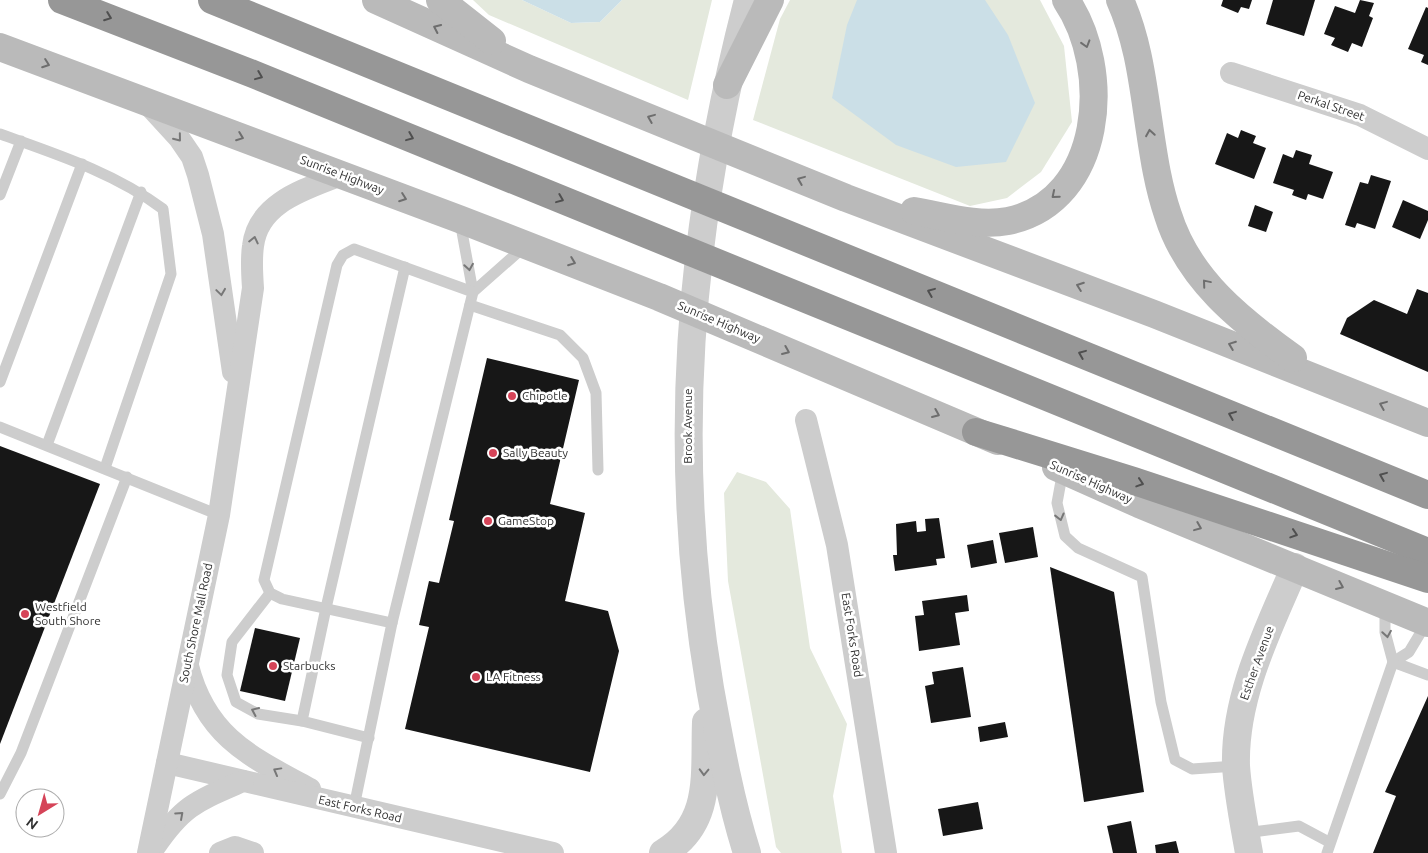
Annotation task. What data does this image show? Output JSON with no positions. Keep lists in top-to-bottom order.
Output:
{
  "streets": {
    "main road": ["Sunrise Highway"],
    "street": [
      "Perkal Street",
      "Brook Avenue",
      "South Shore Mall Road",
      "East Forks Road",
      "Esther Avenue"
    ]
  },
  "crossings": [
    ["Sunrise Highway", "South Shore Mall Road"],
    ["Sunrise Highway", "Esther Avenue"],
    ["South Shore Mall Road", "East Forks Road"]
  ],
  "places": [
    "Chipotle",
    "Sally Beauty",
    "GameStop",
    "Westfield South Shore",
    "Starbucks",
    "LA Fitness"
  ],
  "north": "bottom left"
}
